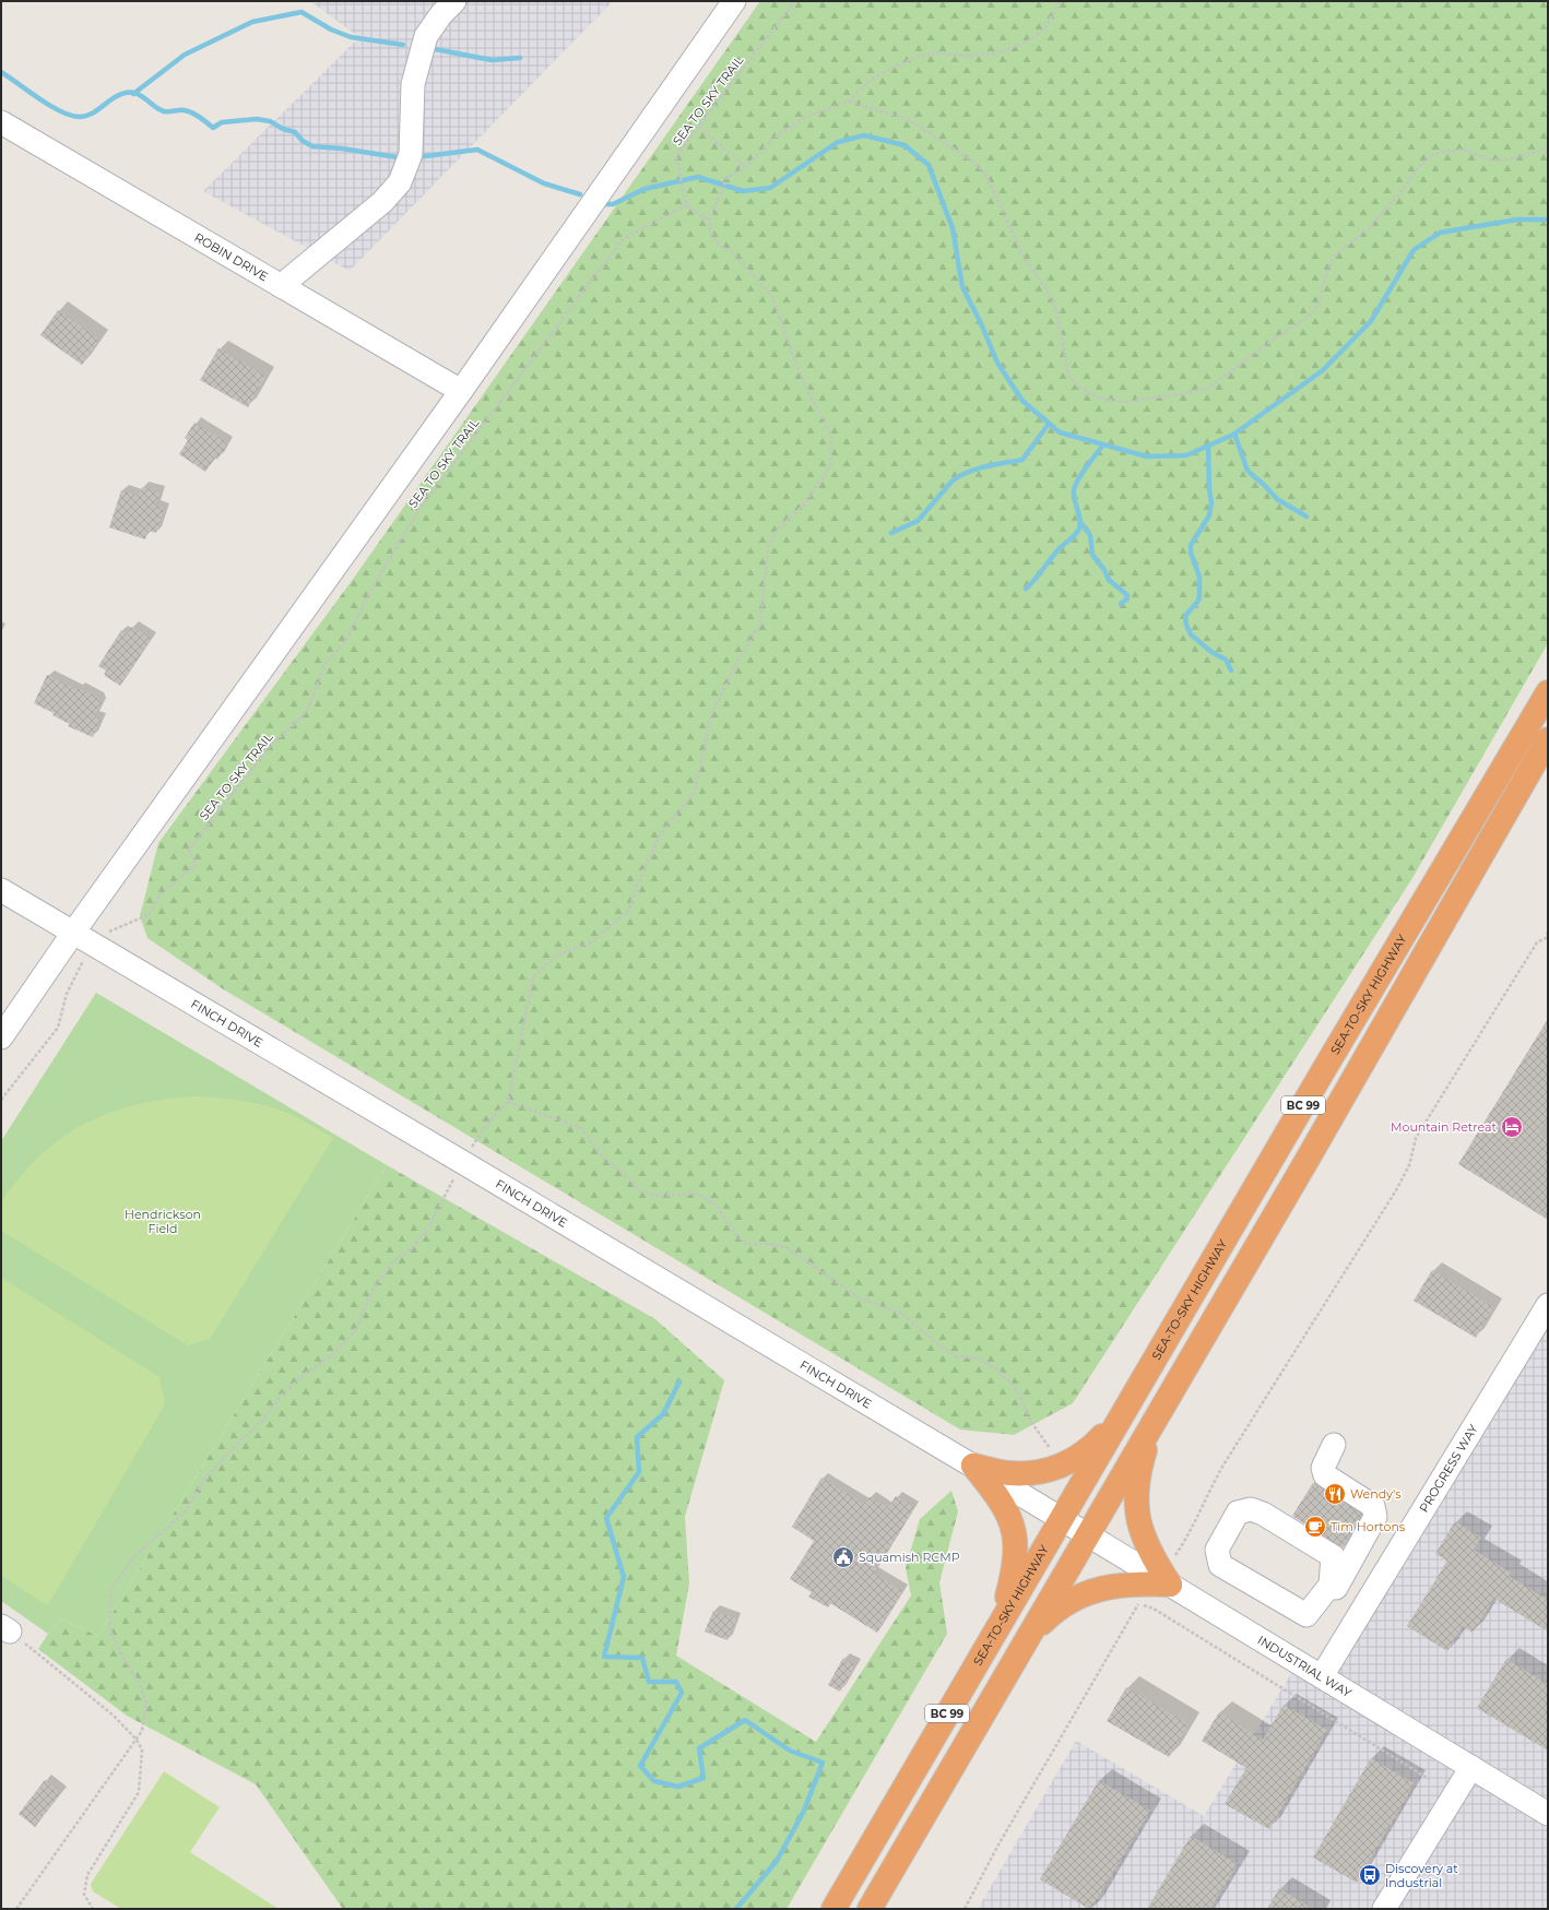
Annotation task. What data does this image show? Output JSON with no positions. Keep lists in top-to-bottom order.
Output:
{
  "streets": {
    "highway": ["SEA-TO-SKY HIGHWAY", "BC 99"],
    "street": [
      "ROBIN DRIVE",
      "FINCH DRIVE",
      "PROGRESS WAY",
      "INDUSTRIAL WAY"
    ],
    "path": ["SEA TO SKY TRAIL"]
  },
  "crossings": [
    ["SEA-TO-SKY HIGHWAY", "FINCH DRIVE"],
    ["SEA-TO-SKY HIGHWAY", "INDUSTRIAL WAY"],
    ["FINCH DRIVE", "INDUSTRIAL WAY"],
    ["BC 99", "INDUSTRIAL WAY"],
    ["PROGRESS WAY", "INDUSTRIAL WAY"]
  ],
  "parks": ["Hendrickson Field"],
  "places": {
    "hotel": ["Mountain Retreat"],
    "restaurant": ["Wendy's"],
    "cafe": ["Tim Hortons"],
    "public building": ["Squamish RCMP"],
    "bus stop": ["Discovery at Industrial"]
  }
}
